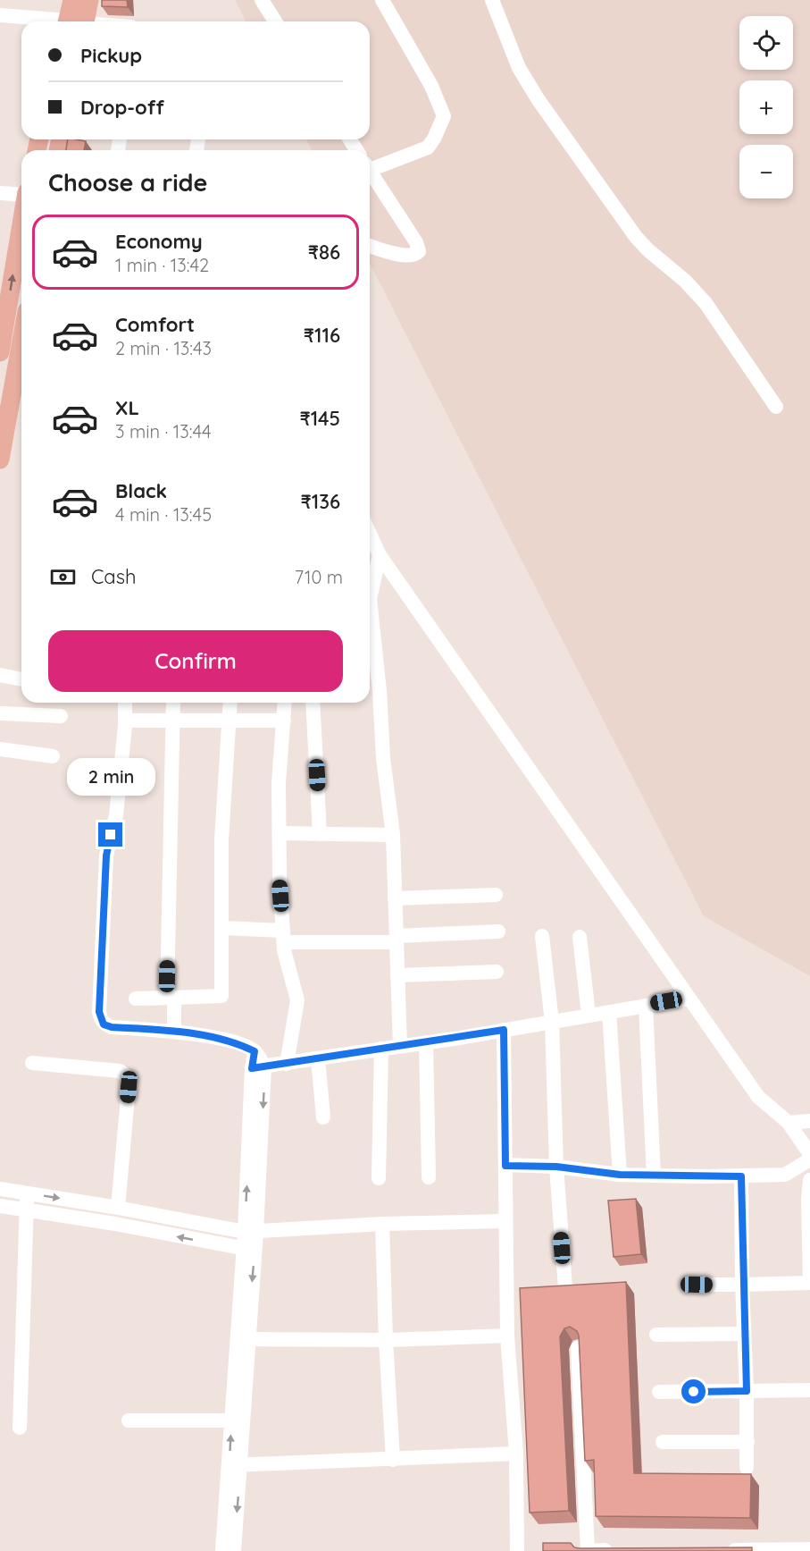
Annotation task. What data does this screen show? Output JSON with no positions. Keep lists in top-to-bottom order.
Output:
{
  "page": {
    "map_buttons": ["+", "−"],
    "banner": ["Pickup", "Drop-off"],
    "heading": "Choose a ride",
    "list": [
      {
        "name": "Economy",
        "note": "1 min · 13:42",
        "value": "₹86"
      },
      {
        "name": "Comfort",
        "note": "2 min · 13:43",
        "value": "₹116"
      },
      {
        "name": "XL",
        "note": "3 min · 13:44",
        "value": "₹145"
      },
      {
        "name": "Black",
        "note": "4 min · 13:45",
        "value": "₹136"
      }
    ],
    "pay": ["Cash", "710 m"],
    "buttons": "Confirm",
    "bubble": "2 min"
  }
}
